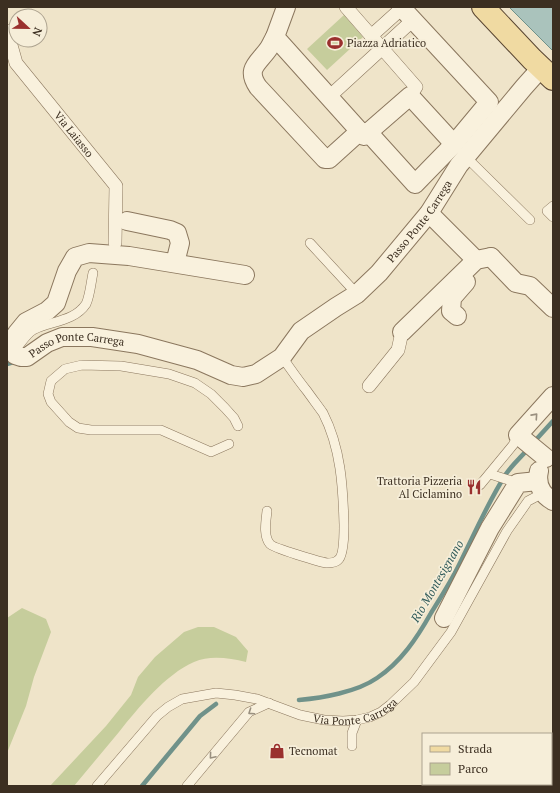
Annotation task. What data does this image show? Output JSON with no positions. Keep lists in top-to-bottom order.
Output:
{
  "streets": {
    "street": ["Via Laiasso", "Passo Ponte Carrega"],
    "lane": ["Via Ponte Carrega"]
  },
  "water": ["Rio Montesignano"],
  "places": {
    "sports": ["Piazza Adriatico"],
    "restaurant": ["Trattoria Pizzeria Al Ciclamino"],
    "shop": ["Tecnomat"]
  },
  "legend": ["Strada", "Parco"],
  "north": "right"
}
